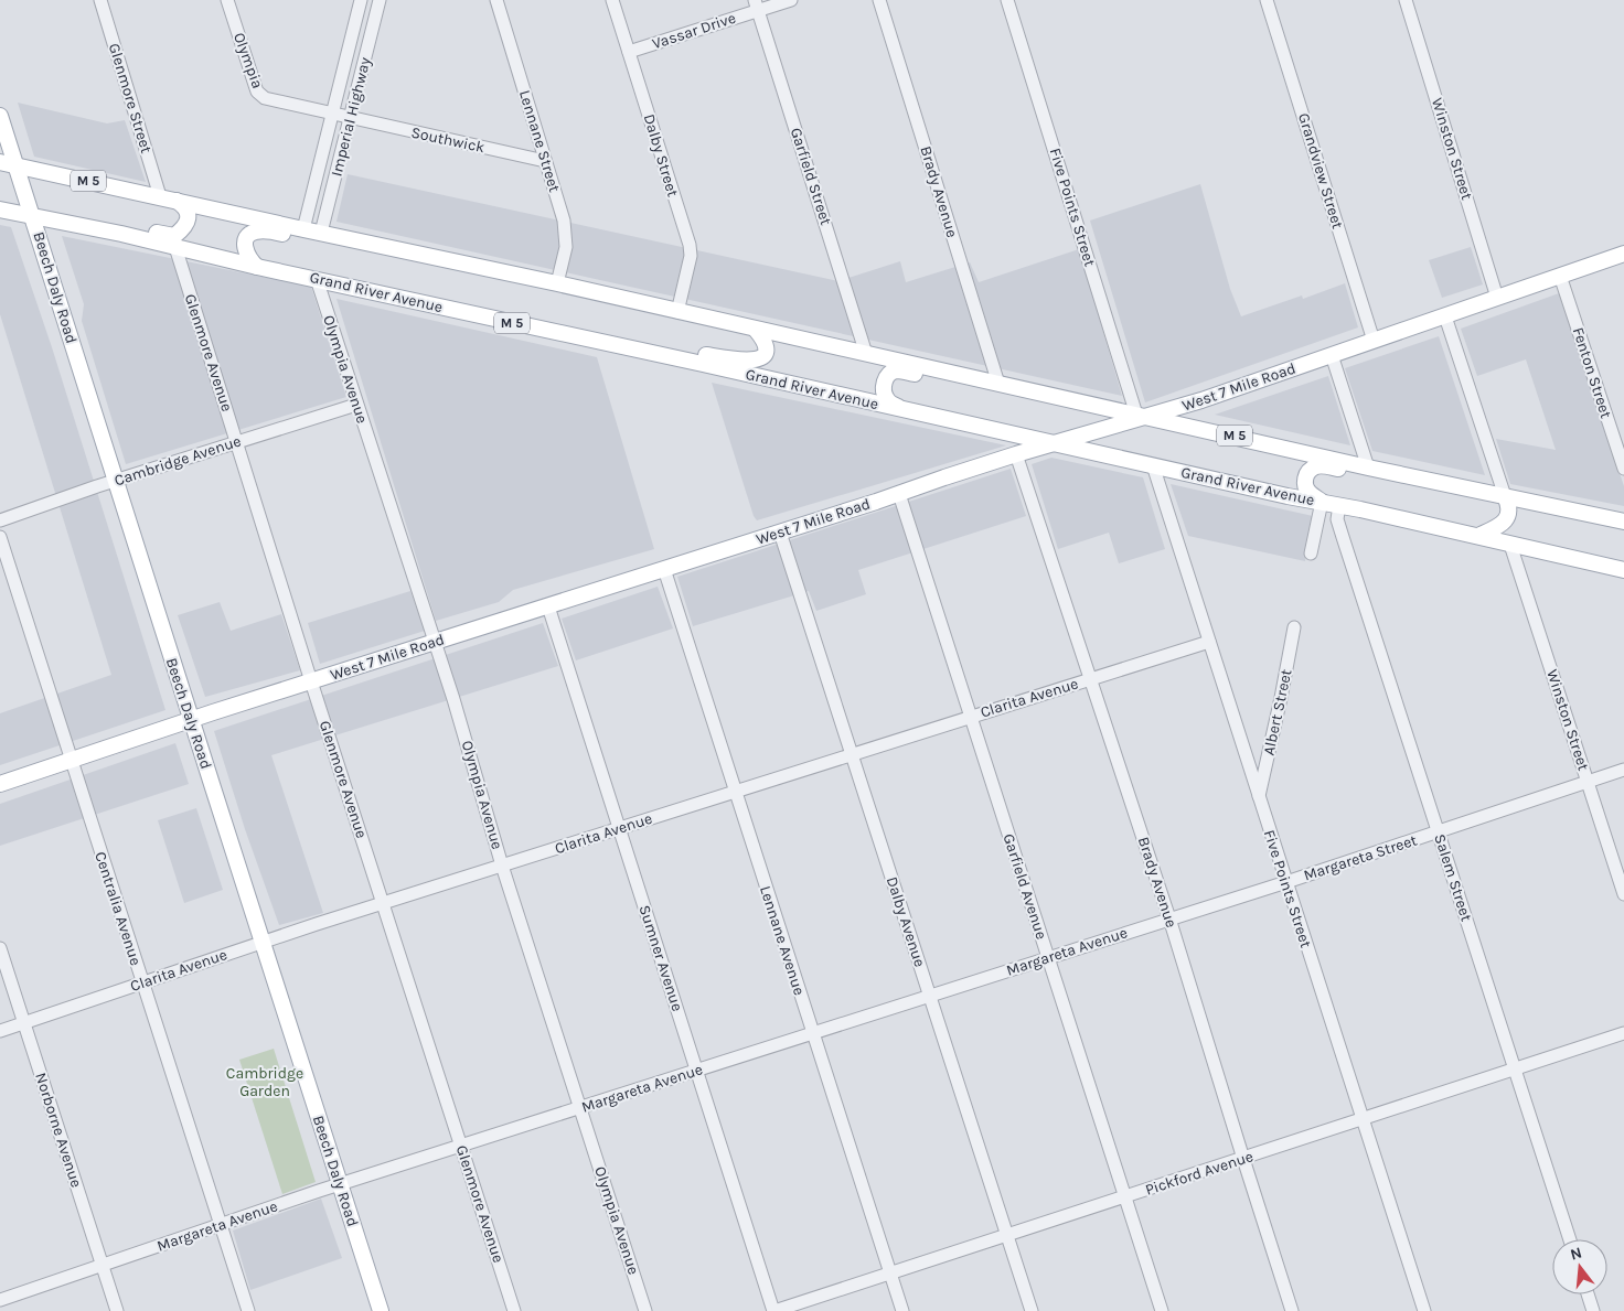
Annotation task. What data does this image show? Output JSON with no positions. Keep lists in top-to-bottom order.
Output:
{
  "streets": {
    "main road": [
      "M 5",
      "Beech Daly Road",
      "Grand River Avenue",
      "West 7 Mile Road"
    ],
    "street": [
      "Vassar Drive",
      "Olympia",
      "Glenmore Street",
      "Imperial Highway",
      "Southwick",
      "Lennane Street",
      "Winston Street",
      "Dalby Street",
      "Grandview Street",
      "Garfield Street",
      "Brady Avenue",
      "Five Points Street",
      "Glenmore Avenue",
      "Olympia Avenue",
      "Fenton Street",
      "Cambridge Avenue",
      "Clarita Avenue",
      "Albert Street",
      "Margareta Street",
      "Salem Street",
      "Garfield Avenue",
      "Centralia Avenue",
      "Dalby Avenue",
      "Lennane Avenue",
      "Margareta Avenue",
      "Sumner Avenue",
      "Norborne Avenue",
      "Pickford Avenue"
    ]
  },
  "crossings": [
    ["Vassar Drive", "Dalby Street"],
    ["Vassar Drive", "Garfield Street"],
    ["Olympia", "Imperial Highway"],
    ["Olympia", "Southwick"],
    ["Glenmore Street", "M 5"],
    ["Imperial Highway", "Southwick"],
    ["Imperial Highway", "M 5"],
    ["Southwick", "Lennane Street"],
    ["Lennane Street", "M 5"],
    ["Winston Street", "Grand River Avenue"],
    ["Winston Street", "West 7 Mile Road"],
    ["Winston Street", "Margareta Street"],
    ["Dalby Street", "M 5"],
    ["Grandview Street", "West 7 Mile Road"],
    ["Garfield Street", "M 5"],
    ["M 5", "Brady Avenue"],
    ["M 5", "Five Points Street"],
    ["M 5", "Beech Daly Road"],
    ["M 5", "West 7 Mile Road"],
    ["Brady Avenue", "West 7 Mile Road"],
    ["Brady Avenue", "Clarita Avenue"],
    ["Brady Avenue", "Margareta Avenue"],
    ["Brady Avenue", "Pickford Avenue"],
    ["Five Points Street", "Grand River Avenue"],
    ["Five Points Street", "West 7 Mile Road"],
    ["Five Points Street", "Clarita Avenue"],
    ["Five Points Street", "Albert Street"],
    ["Five Points Street", "Margareta Street"],
    ["Five Points Street", "Margareta Avenue"],
    ["Five Points Street", "Pickford Avenue"],
    ["Beech Daly Road", "Grand River Avenue"],
    ["Beech Daly Road", "West 7 Mile Road"],
    ["Beech Daly Road", "Cambridge Avenue"],
    ["Beech Daly Road", "Clarita Avenue"],
    ["Beech Daly Road", "Margareta Avenue"],
    ["Grand River Avenue", "Glenmore Avenue"],
    ["Grand River Avenue", "Olympia Avenue"],
    ["Grand River Avenue", "West 7 Mile Road"],
    ["Grand River Avenue", "Salem Street"],
    ["Glenmore Avenue", "West 7 Mile Road"],
    ["Glenmore Avenue", "Cambridge Avenue"],
    ["Glenmore Avenue", "Clarita Avenue"],
    ["Glenmore Avenue", "Margareta Avenue"],
    ["Olympia Avenue", "West 7 Mile Road"],
    ["Olympia Avenue", "Cambridge Avenue"],
    ["Olympia Avenue", "Clarita Avenue"],
    ["Olympia Avenue", "Margareta Avenue"],
    ["Fenton Street", "West 7 Mile Road"],
    ["West 7 Mile Road", "Garfield Avenue"],
    ["West 7 Mile Road", "Centralia Avenue"],
    ["West 7 Mile Road", "Dalby Avenue"],
    ["West 7 Mile Road", "Lennane Avenue"],
    ["West 7 Mile Road", "Sumner Avenue"],
    ["Clarita Avenue", "Garfield Avenue"],
    ["Clarita Avenue", "Centralia Avenue"],
    ["Clarita Avenue", "Dalby Avenue"],
    ["Clarita Avenue", "Lennane Avenue"],
    ["Clarita Avenue", "Sumner Avenue"],
    ["Clarita Avenue", "Norborne Avenue"],
    ["Margareta Street", "Salem Street"],
    ["Margareta Street", "Margareta Avenue"],
    ["Salem Street", "Pickford Avenue"],
    ["Garfield Avenue", "Margareta Avenue"],
    ["Garfield Avenue", "Pickford Avenue"],
    ["Centralia Avenue", "Margareta Avenue"],
    ["Dalby Avenue", "Margareta Avenue"],
    ["Dalby Avenue", "Pickford Avenue"],
    ["Lennane Avenue", "Margareta Avenue"],
    ["Lennane Avenue", "Pickford Avenue"],
    ["Margareta Avenue", "Sumner Avenue"],
    ["Margareta Avenue", "Norborne Avenue"],
    ["Sumner Avenue", "Pickford Avenue"]
  ],
  "parks": ["Cambridge Garden"],
  "north": "top"
}
